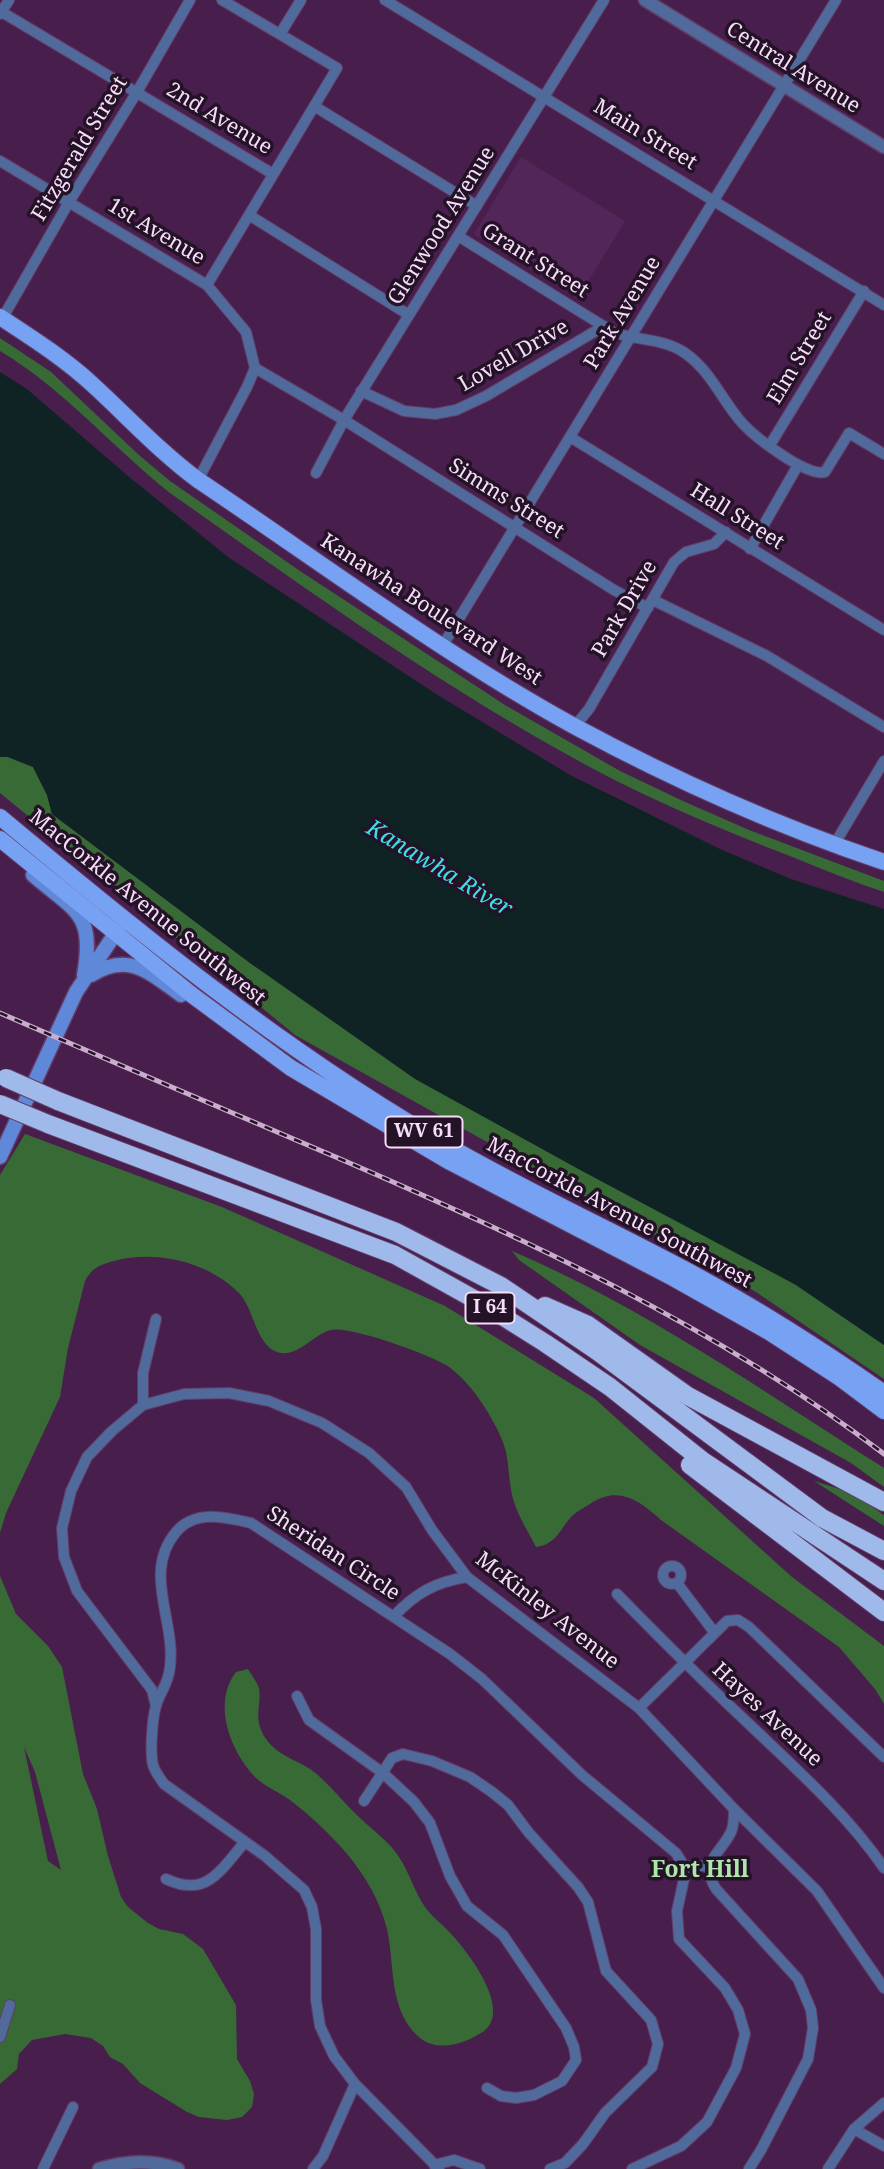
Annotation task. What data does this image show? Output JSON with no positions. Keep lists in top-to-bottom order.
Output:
{
  "streets": {
    "highway": ["I 64"],
    "main road": ["Kanawha Boulevard West", "MacCorkle Avenue Southwest", "WV 61"],
    "street": [
      "Central Avenue",
      "2nd Avenue",
      "Main Street",
      "Fitzgerald Street",
      "Glenwood Avenue",
      "1st Avenue",
      "Grant Street",
      "Park Avenue",
      "Lovell Drive",
      "Elm Street",
      "Simms Street",
      "Hall Street",
      "Park Drive",
      "Sheridan Circle",
      "McKinley Avenue",
      "Hayes Avenue"
    ]
  },
  "crossings": [
    ["Central Avenue", "Park Avenue"],
    ["2nd Avenue", "Fitzgerald Street"],
    ["Main Street", "Glenwood Avenue"],
    ["Main Street", "Park Avenue"],
    ["Main Street", "Elm Street"],
    ["Fitzgerald Street", "1st Avenue"],
    ["Fitzgerald Street", "Kanawha Boulevard West"],
    ["Glenwood Avenue", "Grant Street"],
    ["Glenwood Avenue", "Lovell Drive"],
    ["Glenwood Avenue", "Simms Street"],
    ["Grant Street", "Park Avenue"],
    ["Grant Street", "Lovell Drive"],
    ["Grant Street", "Elm Street"],
    ["Park Avenue", "Simms Street"],
    ["Park Avenue", "Hall Street"],
    ["Park Avenue", "Kanawha Boulevard West"],
    ["Simms Street", "Park Drive"],
    ["Hall Street", "Park Drive"],
    ["Park Drive", "Kanawha Boulevard West"],
    ["Sheridan Circle", "McKinley Avenue"]
  ],
  "districts": ["Fort Hill"],
  "water": ["Kanawha River"]
}
